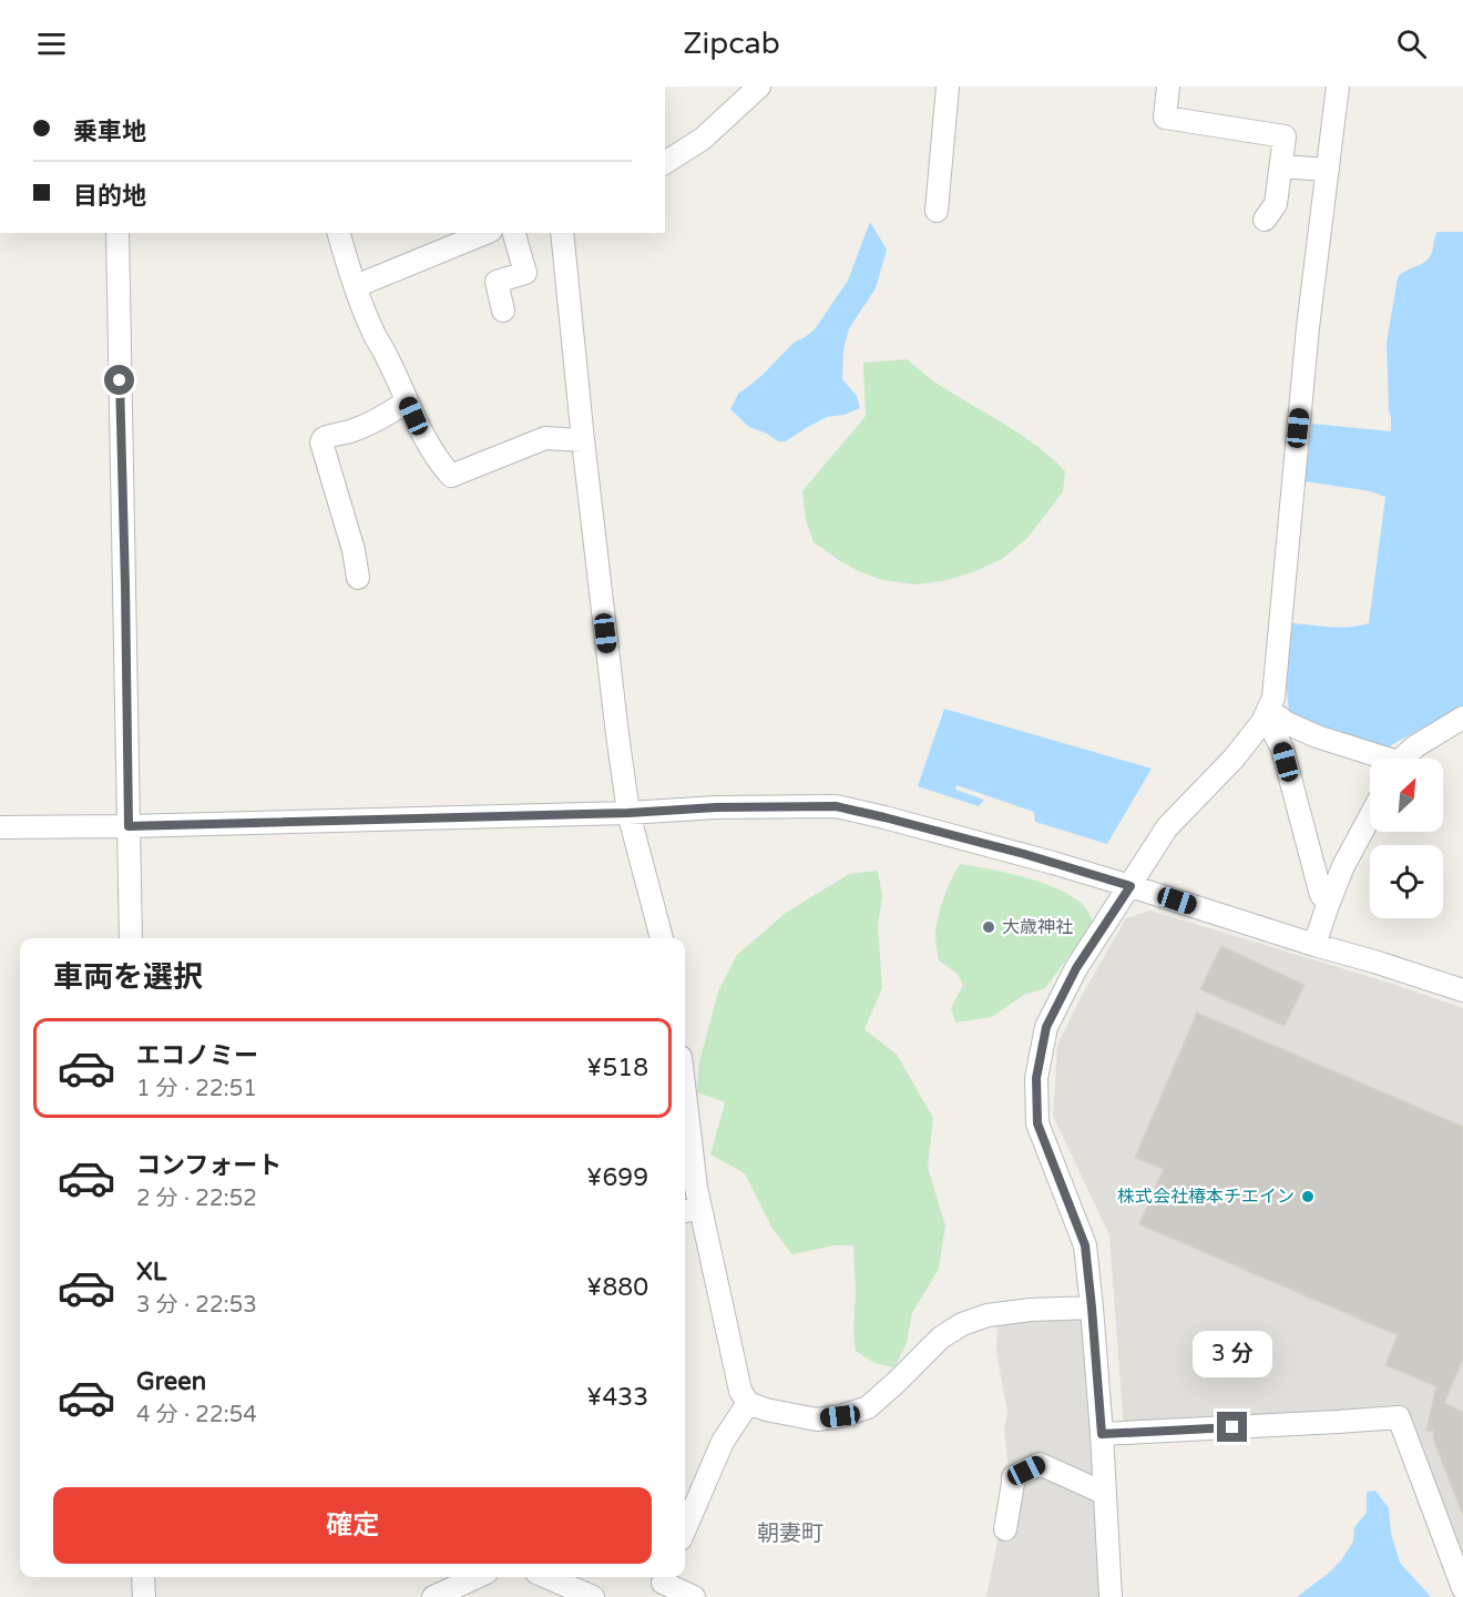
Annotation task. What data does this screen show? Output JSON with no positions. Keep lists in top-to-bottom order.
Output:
{
  "districts": ["朝妻町"],
  "places": ["大歳神社", "株式会社椿本チエイン"],
  "north": "top right",
  "page": {
    "header": "Zipcab",
    "banner": ["乗車地", "目的地"],
    "heading": "車両を選択",
    "list": [
      {
        "name": "エコノミー",
        "note": "1 分 · 22:51",
        "value": "¥518"
      },
      {
        "name": "コンフォート",
        "note": "2 分 · 22:52",
        "value": "¥699"
      },
      {
        "name": "XL",
        "note": "3 分 · 22:53",
        "value": "¥880"
      },
      {
        "name": "Green",
        "note": "4 分 · 22:54",
        "value": "¥433"
      }
    ],
    "bubble": "3 分",
    "buttons": "確定"
  }
}
